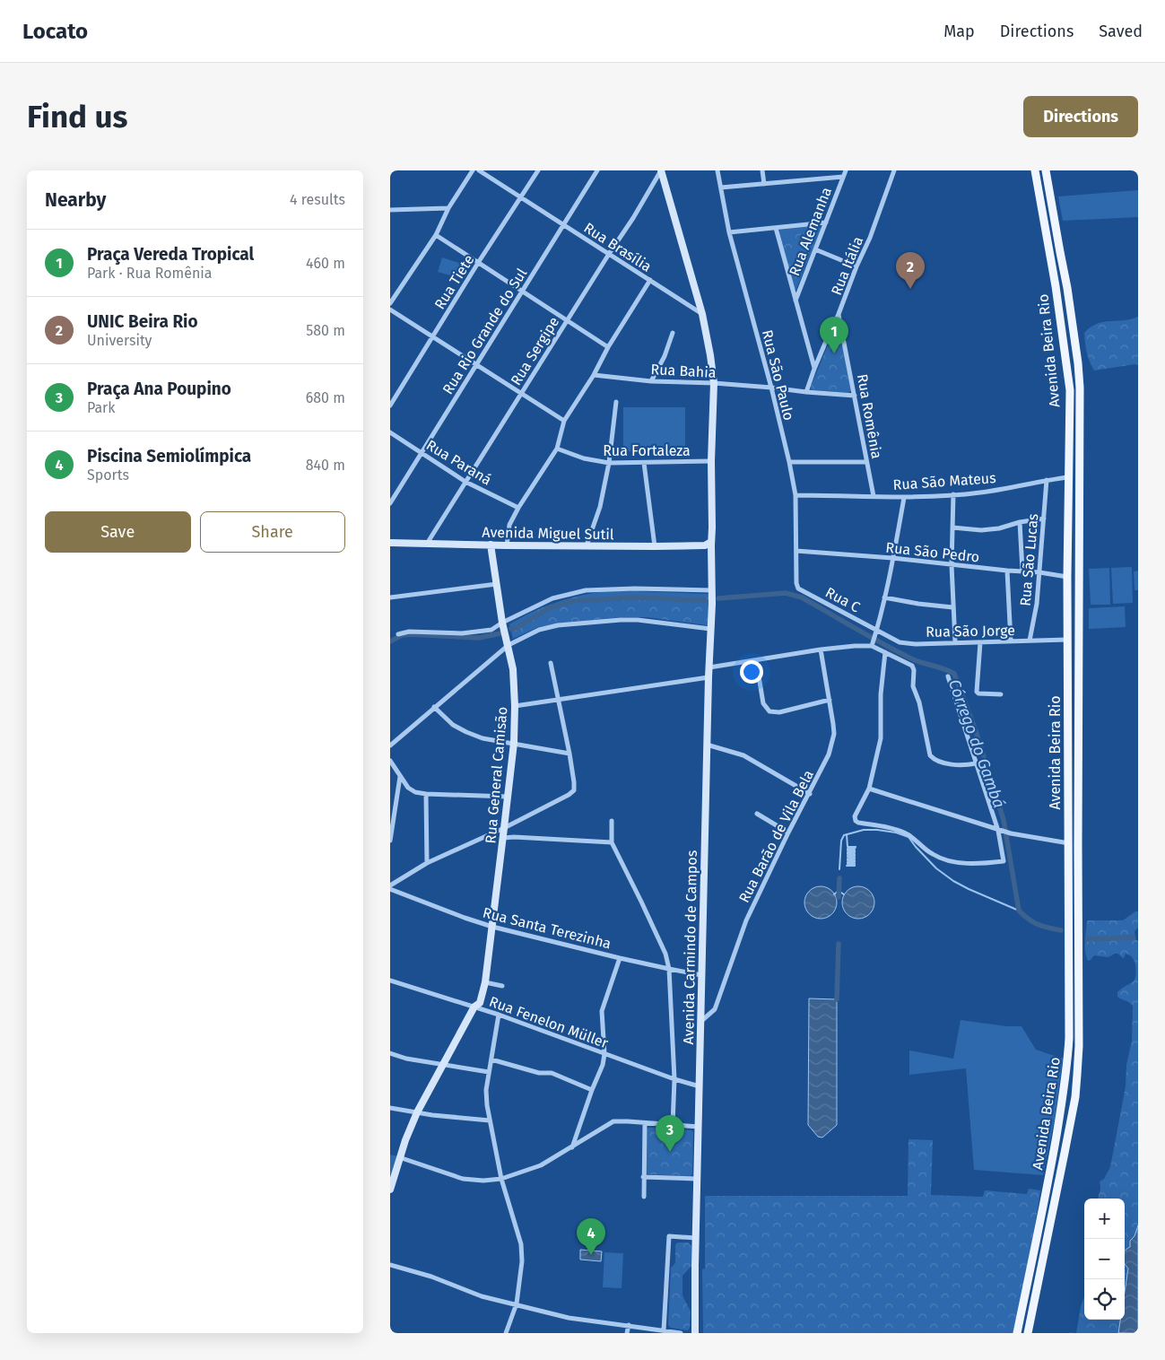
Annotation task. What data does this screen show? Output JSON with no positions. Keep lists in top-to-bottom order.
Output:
{
  "streets": {
    "main road": [
      "Avenida Beira Rio",
      "Avenida Miguel Sutil",
      "Rua General Camisão",
      "Avenida Carmindo de Campos"
    ],
    "street": [
      "Rua Alemanha",
      "Rua Brasília",
      "Rua Itália",
      "Rua Tiete",
      "Rua Rio Grande do Sul",
      "Rua Sergipe",
      "Rua Bahia",
      "Rua São Paulo",
      "Rua Romênia",
      "Rua Fortaleza",
      "Rua Paraná",
      "Rua São Mateus",
      "Rua São Pedro",
      "Rua São Lucas",
      "Rua C",
      "Rua São Jorge",
      "Rua Barão de Vila Bela",
      "Rua Santa Terezinha",
      "Rua Fenelon Müller"
    ]
  },
  "crossings": [
    ["Rua Brasília", "Rua Tiete"],
    ["Rua Brasília", "Rua Rio Grande do Sul"],
    ["Rua Brasília", "Rua Sergipe"],
    ["Rua Brasília", "Avenida Carmindo de Campos"],
    ["Rua Itália", "Rua Romênia"],
    ["Rua Rio Grande do Sul", "Rua Paraná"],
    ["Rua Sergipe", "Rua Paraná"],
    ["Rua Sergipe", "Avenida Miguel Sutil"],
    ["Rua Sergipe", "Avenida Carmindo de Campos"],
    ["Avenida Beira Rio", "Rua São Mateus"],
    ["Avenida Beira Rio", "Rua São Pedro"],
    ["Avenida Beira Rio", "Rua São Jorge"],
    ["Rua Bahia", "Rua São Paulo"],
    ["Rua Bahia", "Avenida Carmindo de Campos"],
    ["Rua São Paulo", "Rua São Mateus"],
    ["Rua São Paulo", "Rua São Pedro"],
    ["Rua São Paulo", "Rua C"],
    ["Rua Romênia", "Rua São Mateus"],
    ["Rua Fortaleza", "Avenida Carmindo de Campos"],
    ["Rua São Mateus", "Rua São Lucas"],
    ["Avenida Miguel Sutil", "Rua General Camisão"],
    ["Avenida Miguel Sutil", "Avenida Carmindo de Campos"],
    ["Rua São Pedro", "Rua São Lucas"],
    ["Rua São Lucas", "Rua São Jorge"],
    ["Rua C", "Rua São Jorge"],
    ["Rua General Camisão", "Rua Santa Terezinha"],
    ["Rua General Camisão", "Rua Fenelon Müller"],
    ["Rua Barão de Vila Bela", "Avenida Carmindo de Campos"],
    ["Rua Santa Terezinha", "Avenida Carmindo de Campos"],
    ["Avenida Carmindo de Campos", "Rua Fenelon Müller"]
  ],
  "water": ["Córrego do Gambá"],
  "page": {
    "header": "Locato",
    "nav": ["Map", "Directions", "Saved"],
    "buttons": [
      "Directions",
      ["Save", "Share"]
    ],
    "title": "Find us",
    "heading": ["Nearby", "4 results"],
    "list": [
      {
        "mark": "1",
        "name": "Praça Vereda Tropical",
        "note": "Park · Rua Romênia",
        "value": "460 m"
      },
      {
        "mark": "2",
        "name": "UNIC Beira Rio",
        "note": "University",
        "value": "580 m"
      },
      {
        "mark": "3",
        "name": "Praça Ana Poupino",
        "note": "Park",
        "value": "680 m"
      },
      {
        "mark": "4",
        "name": "Piscina Semiolímpica",
        "note": "Sports",
        "value": "840 m"
      }
    ],
    "pins": [
      "2",
      "1",
      "3",
      "4"
    ],
    "map_buttons": ["+", "−"]
  }
}
